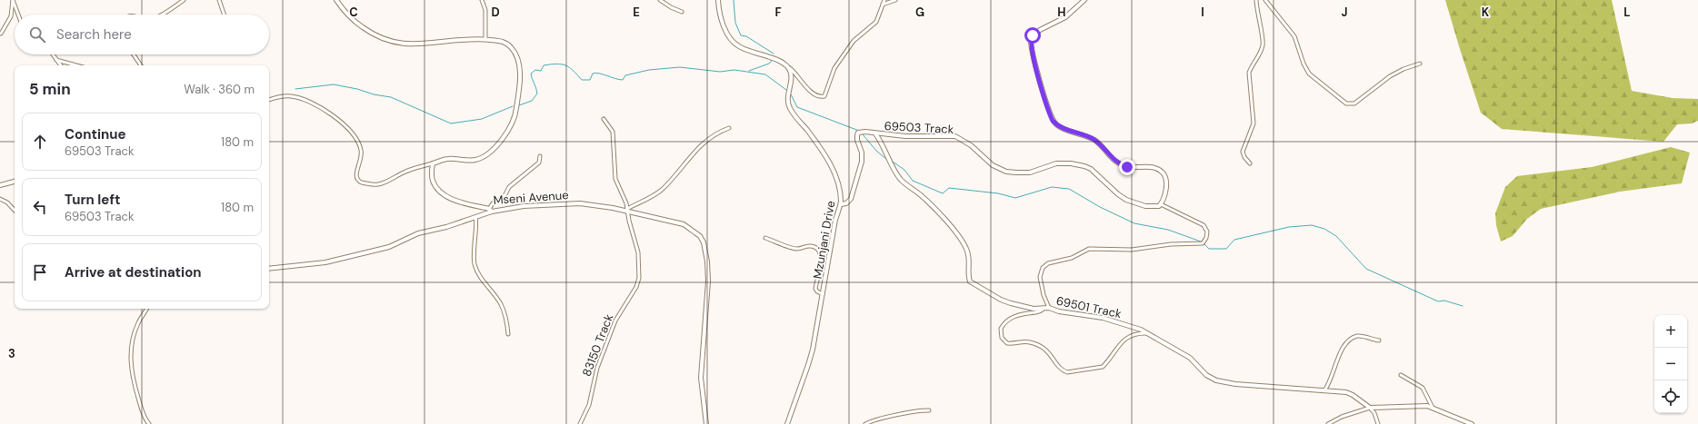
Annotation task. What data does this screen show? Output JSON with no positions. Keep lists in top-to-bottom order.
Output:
{
  "streets": {
    "street": [
      "69503 Track",
      "Mseni Avenue",
      "Mzunjani Drive",
      "69501 Track",
      "83150 Track"
    ]
  },
  "crossings": [
    ["69503 Track", "Mzunjani Drive"],
    ["69503 Track", "69501 Track"],
    ["Mseni Avenue", "83150 Track"]
  ],
  "page": {
    "search": "Search here",
    "heading": ["5 min", "Walk · 360 m"],
    "list": [
      ["Continue", "69503 Track", "180 m"],
      ["Turn left", "69503 Track", "180 m"],
      "Arrive at destination"
    ],
    "map_buttons": ["+", "−"]
  },
  "grid": {
    "columns": [
      "C",
      "D",
      "E",
      "F",
      "G",
      "H",
      "I",
      "J",
      "K",
      "L"
    ],
    "rows": ["3"]
  }
}
